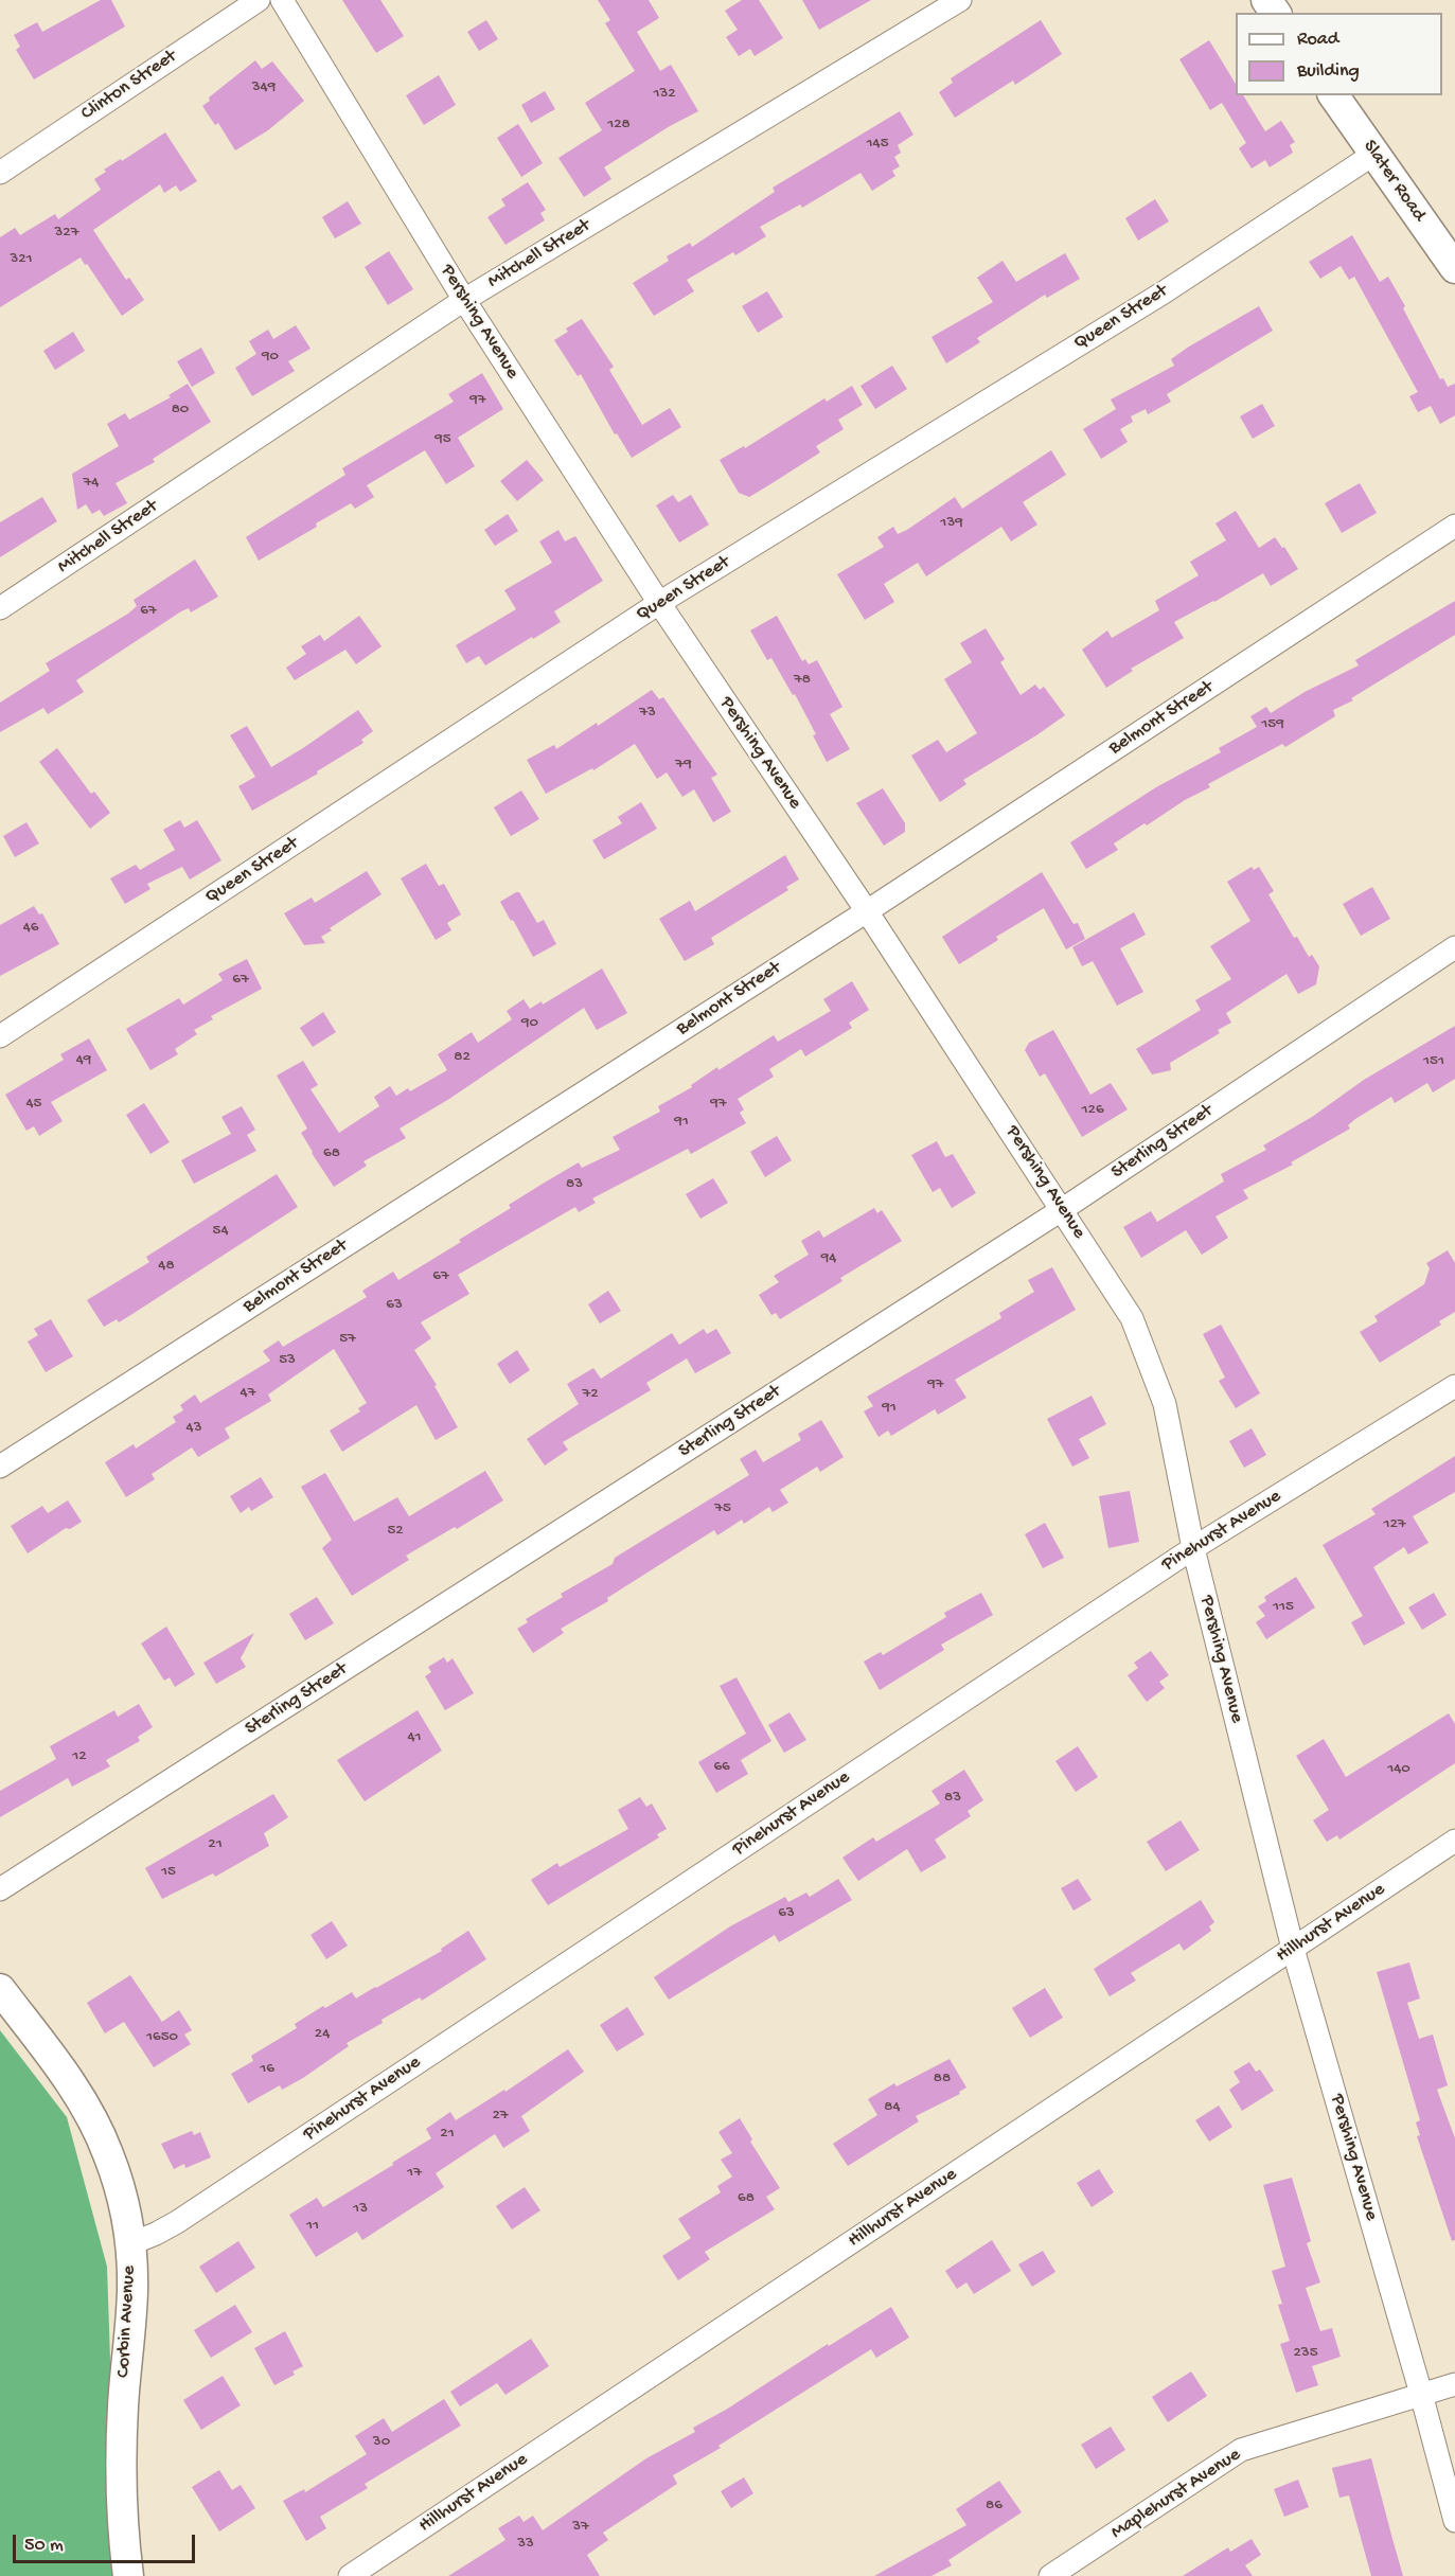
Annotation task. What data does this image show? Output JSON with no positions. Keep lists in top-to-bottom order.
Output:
{
  "streets": {
    "main road": ["Slater Road", "Corbin Avenue"],
    "street": [
      "Clinton Street",
      "Mitchell Street",
      "Queen Street",
      "Pershing Avenue",
      "Belmont Street",
      "Sterling Street",
      "Pinehurst Avenue",
      "Hillhurst Avenue",
      "Maplehurst Avenue"
    ]
  },
  "crossings": [
    ["Slater Road", "Queen Street"],
    ["Mitchell Street", "Pershing Avenue"],
    ["Queen Street", "Pershing Avenue"],
    ["Pershing Avenue", "Belmont Street"],
    ["Pershing Avenue", "Sterling Street"],
    ["Pershing Avenue", "Pinehurst Avenue"],
    ["Pershing Avenue", "Hillhurst Avenue"],
    ["Pershing Avenue", "Maplehurst Avenue"],
    ["Pinehurst Avenue", "Corbin Avenue"]
  ],
  "house_numbers": [
    "349",
    "132",
    "128",
    "145",
    "327",
    "321",
    "90",
    "97",
    "80",
    "95",
    "74",
    "139",
    "67",
    "78",
    "73",
    "159",
    "79",
    "46",
    "67",
    "90",
    "82",
    "49",
    "151",
    "45",
    "97",
    "126",
    "91",
    "68",
    "83",
    "54",
    "94",
    "48",
    "67",
    "63",
    "57",
    "53",
    "97",
    "47",
    "72",
    "91",
    "43",
    "75",
    "127",
    "52",
    "115",
    "41",
    "12",
    "66",
    "140",
    "83",
    "21",
    "15",
    "63",
    "24",
    "1650",
    "16",
    "88",
    "84",
    "27",
    "21",
    "17",
    "68",
    "13",
    "11",
    "235",
    "30",
    "86",
    "37",
    "33"
  ],
  "legend": ["Road", "Building"],
  "scale_bar": "50 m"
}
